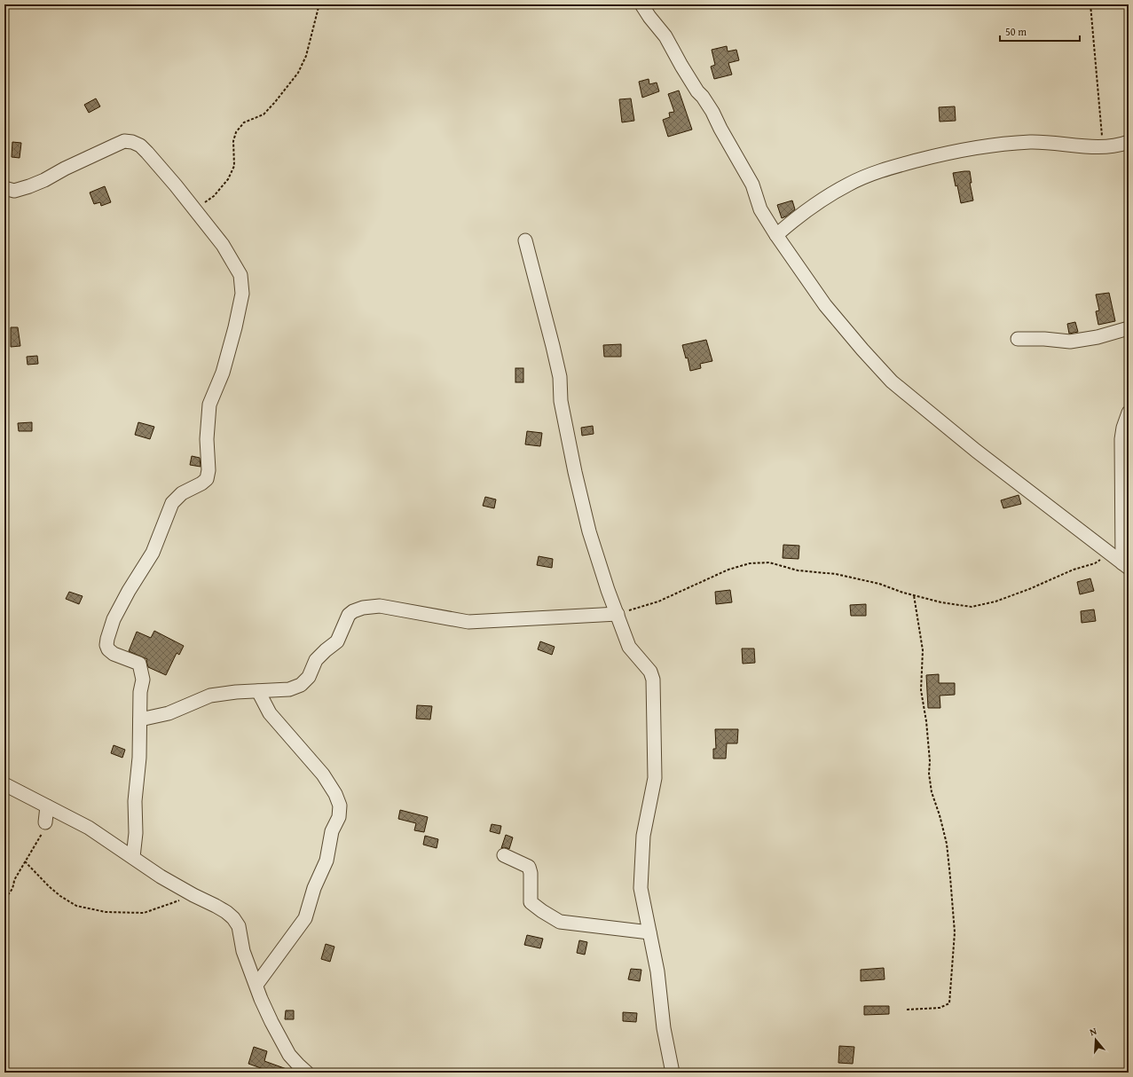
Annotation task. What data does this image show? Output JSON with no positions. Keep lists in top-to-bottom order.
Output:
{
  "scale_bar": "50 m",
  "north": "top"
}
